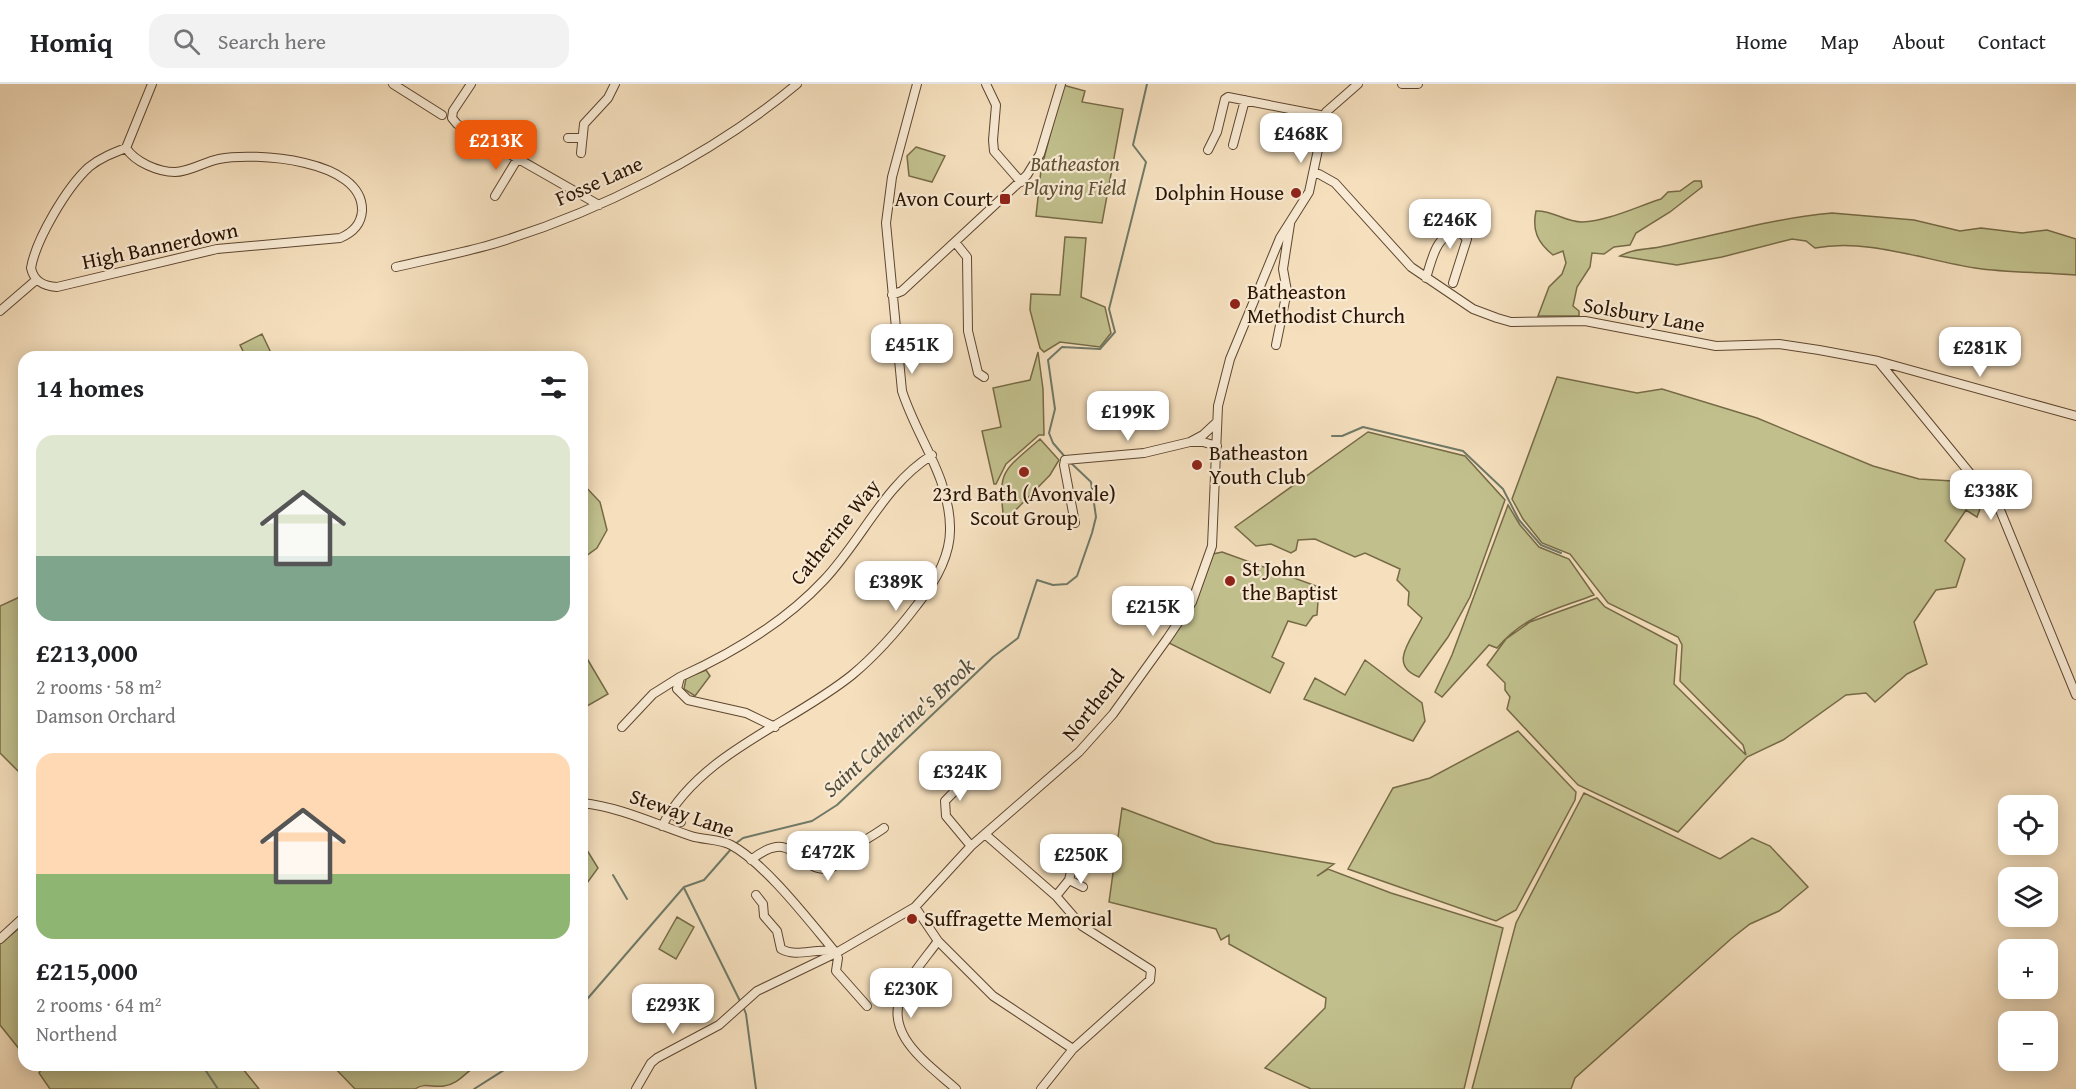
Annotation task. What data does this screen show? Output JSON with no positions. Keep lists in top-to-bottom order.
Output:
{
  "streets": {
    "street": [
      "Fosse Lane",
      "High Bannerdown",
      "Solsbury Lane",
      "Catherine Way",
      "Northend",
      "Steway Lane"
    ]
  },
  "crossings": [
    ["Solsbury Lane", "Northend"],
    ["Northend", "Steway Lane"]
  ],
  "water": ["Saint Catherine's Brook"],
  "parks": ["Batheaston Playing Field"],
  "places": {
    "other": [
      "Dolphin House",
      "Batheaston Methodist Church",
      "Batheaston Youth Club",
      "23rd Bath (Avonvale) Scout Group",
      "St John the Baptist",
      "Suffragette Memorial"
    ],
    "transit": ["Avon Court"]
  },
  "page": {
    "header": "Homiq",
    "search": "Search here",
    "nav": [
      "Home",
      "Map",
      "About",
      "Contact"
    ],
    "price": [
      "£468K",
      "£213K",
      "£246K",
      "£451K",
      "£281K",
      "£199K",
      "£338K",
      "£389K",
      "£215K",
      "£324K",
      "£472K",
      "£250K",
      "£230K",
      "£293K"
    ],
    "heading": "14 homes",
    "list": [
      {
        "name": "£213,000",
        "note": "2 rooms · 58 m² · Damson Orchard"
      },
      {
        "name": "£215,000",
        "note": "2 rooms · 64 m² · Northend"
      }
    ],
    "map_buttons": ["+", "−"]
  }
}
